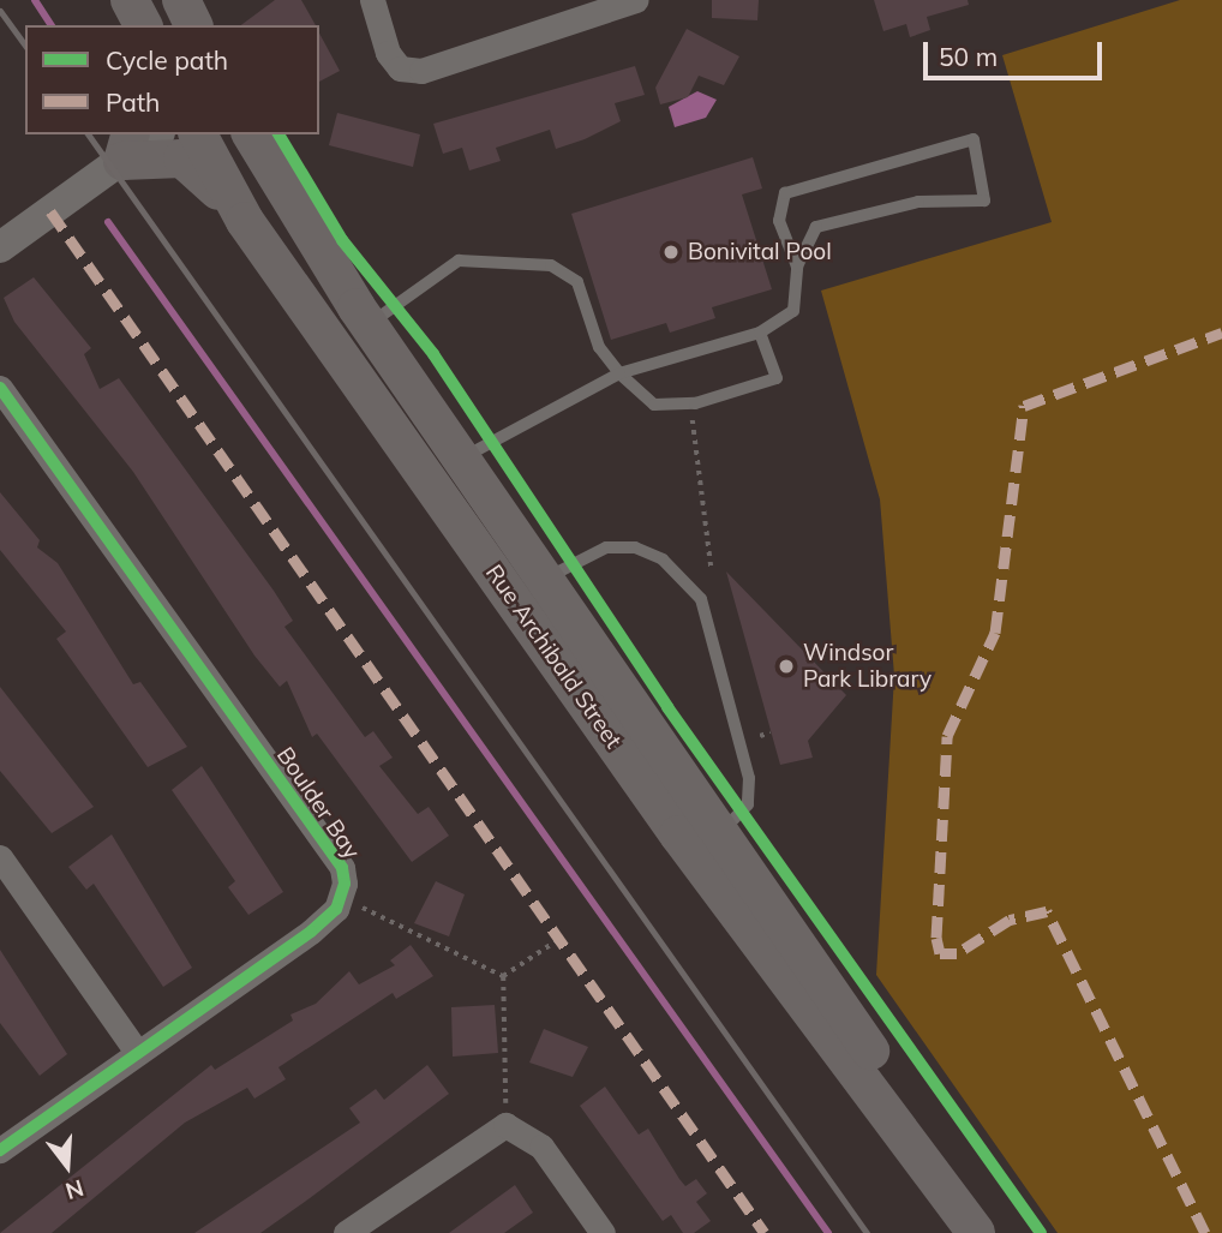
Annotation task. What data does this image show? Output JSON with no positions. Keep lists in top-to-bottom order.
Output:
{
  "streets": {
    "main road": ["Rue Archibald Street"],
    "street": ["Boulder Bay"]
  },
  "places": ["Bonivital Pool", "Windsor Park Library"],
  "legend": ["Cycle path", "Path"],
  "scale_bar": "50 m",
  "north": "bottom"
}
